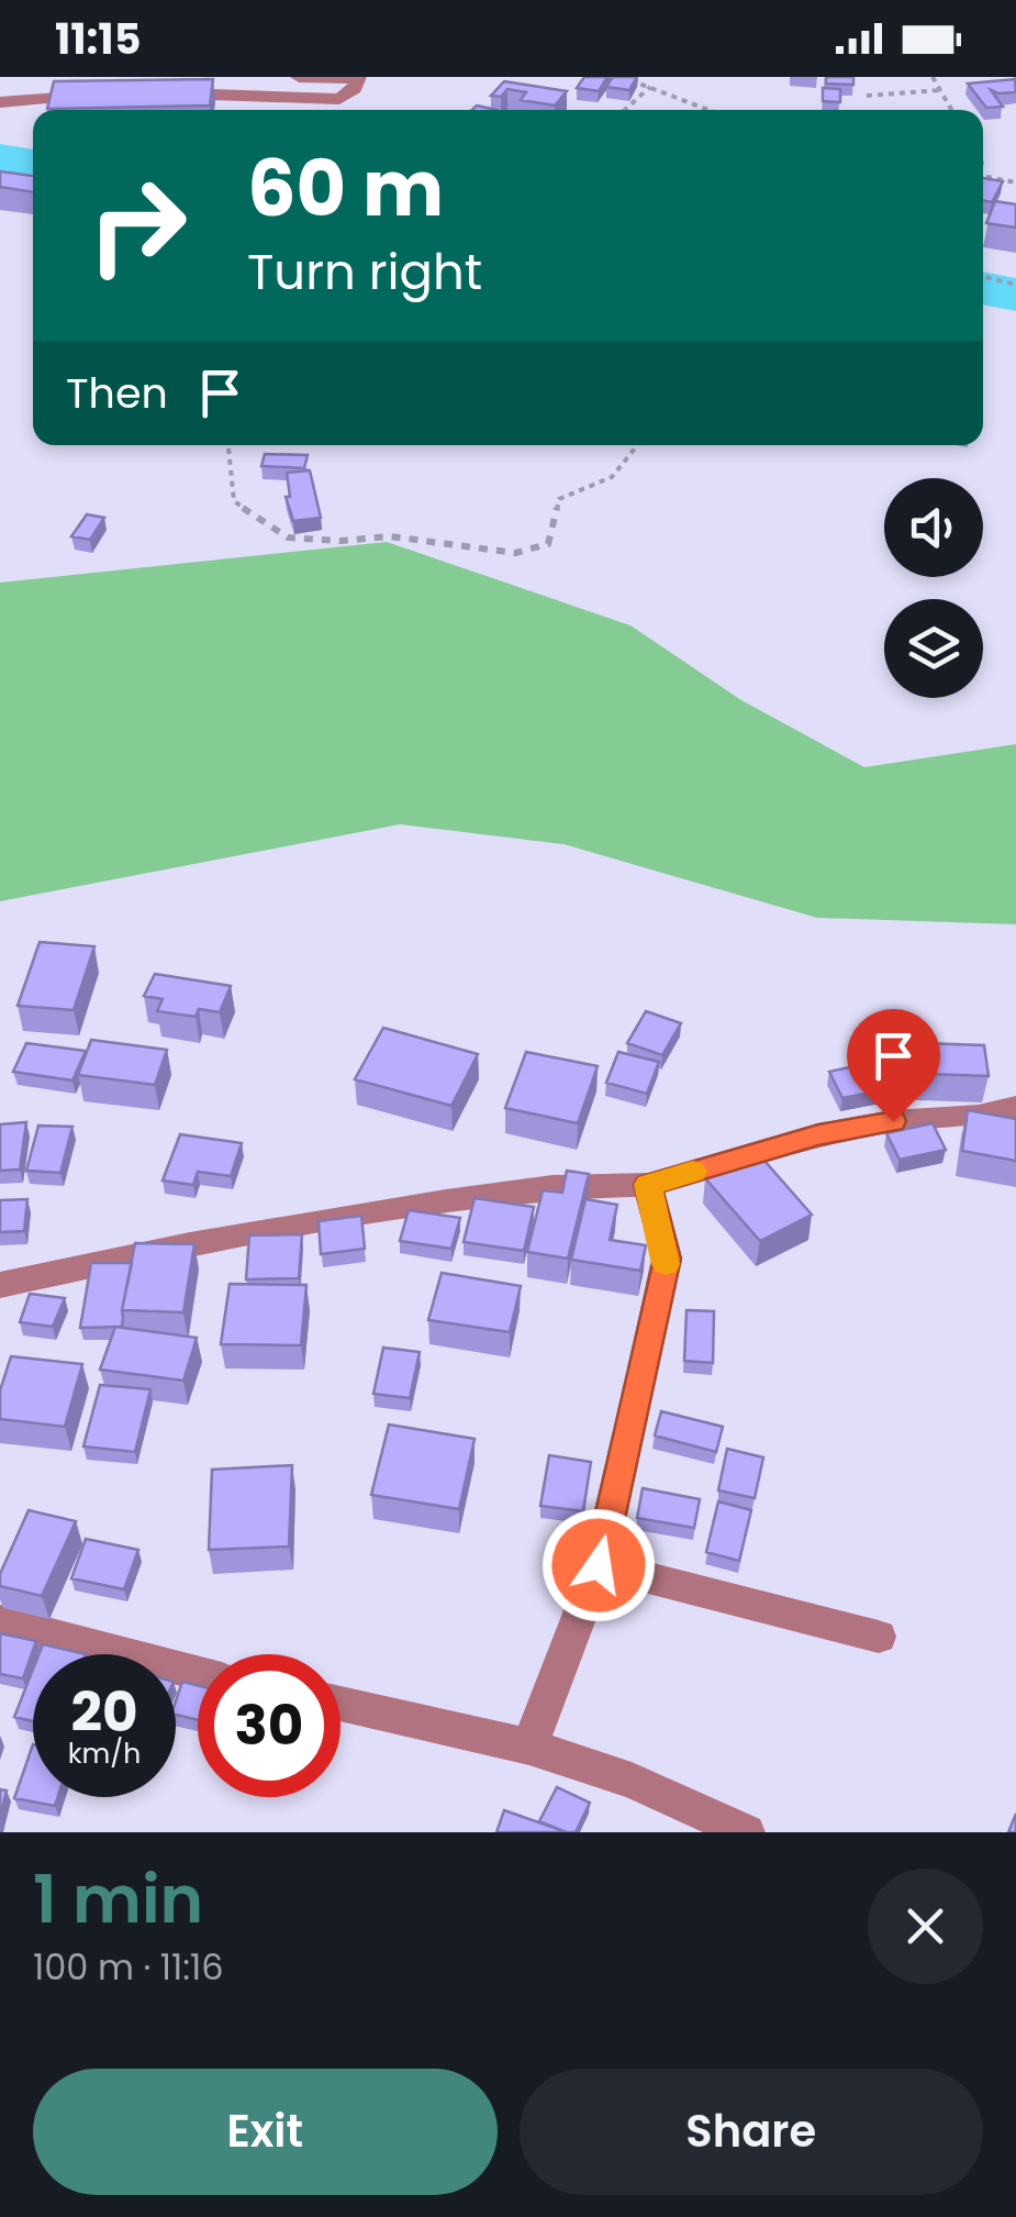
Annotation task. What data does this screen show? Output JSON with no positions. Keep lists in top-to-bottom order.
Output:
{
  "page": {
    "status": "11:15",
    "turn": ["60 m", "Turn right"],
    "then": "Then",
    "speed": "20 km/h",
    "limit": "30",
    "heading": ["1 min", "100 m · 11:16"],
    "buttons": ["Exit", "Share"]
  }
}
